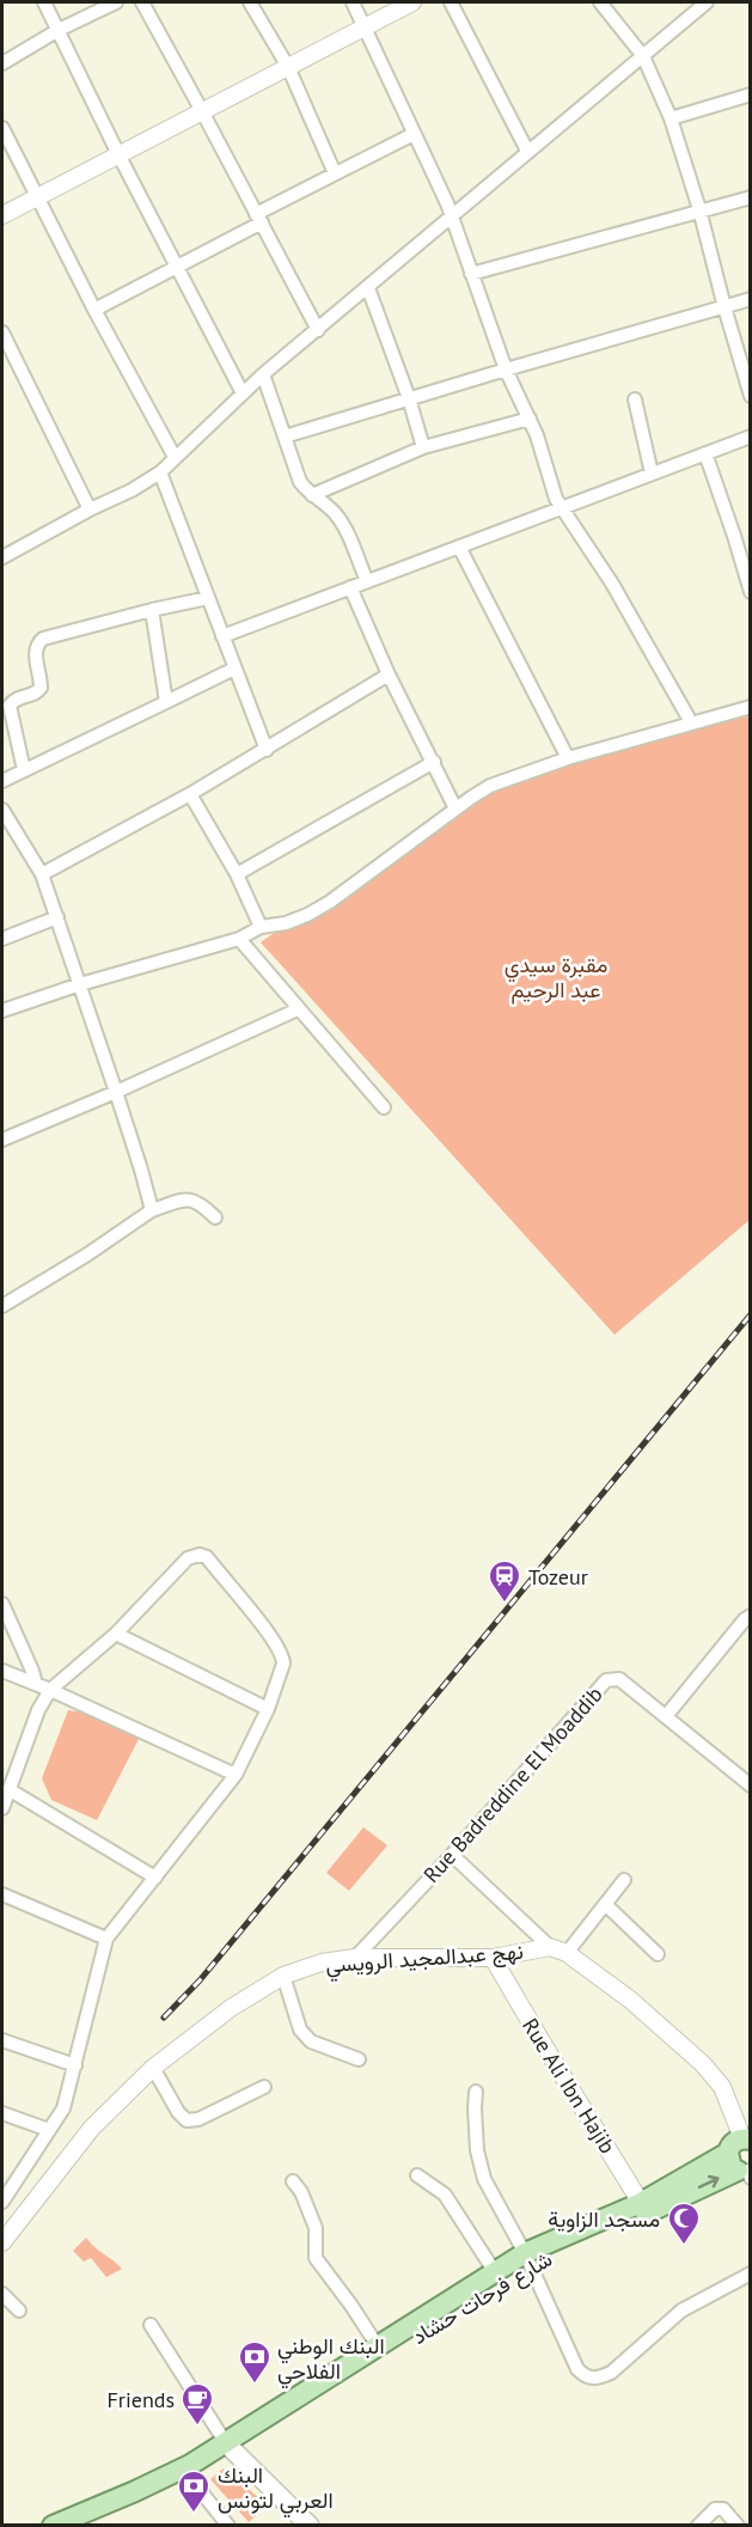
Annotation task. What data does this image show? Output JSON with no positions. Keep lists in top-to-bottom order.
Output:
{
  "streets": {
    "main road": ["شارع فرحات حشاد"],
    "street": ["Rue Badreddine El Moaddib", "نهج عبدالمجيد الرويسي", "Rue Ali Ibn Hajib"]
  },
  "crossings": [
    ["Rue Badreddine El Moaddib", "نهج عبدالمجيد الرويسي"],
    ["نهج عبدالمجيد الرويسي", "Rue Ali Ibn Hajib"],
    ["نهج عبدالمجيد الرويسي", "شارع فرحات حشاد"],
    ["Rue Ali Ibn Hajib", "شارع فرحات حشاد"]
  ],
  "parks": ["مقبرة سيدي عبد الرحيم"],
  "places": {
    "station": ["Tozeur"],
    "mosque": ["مسجد الزاوية"],
    "bank": ["البنك الوطني الفلاحي", "البنك العربي لتونس"],
    "cafe": ["Friends"]
  }
}
